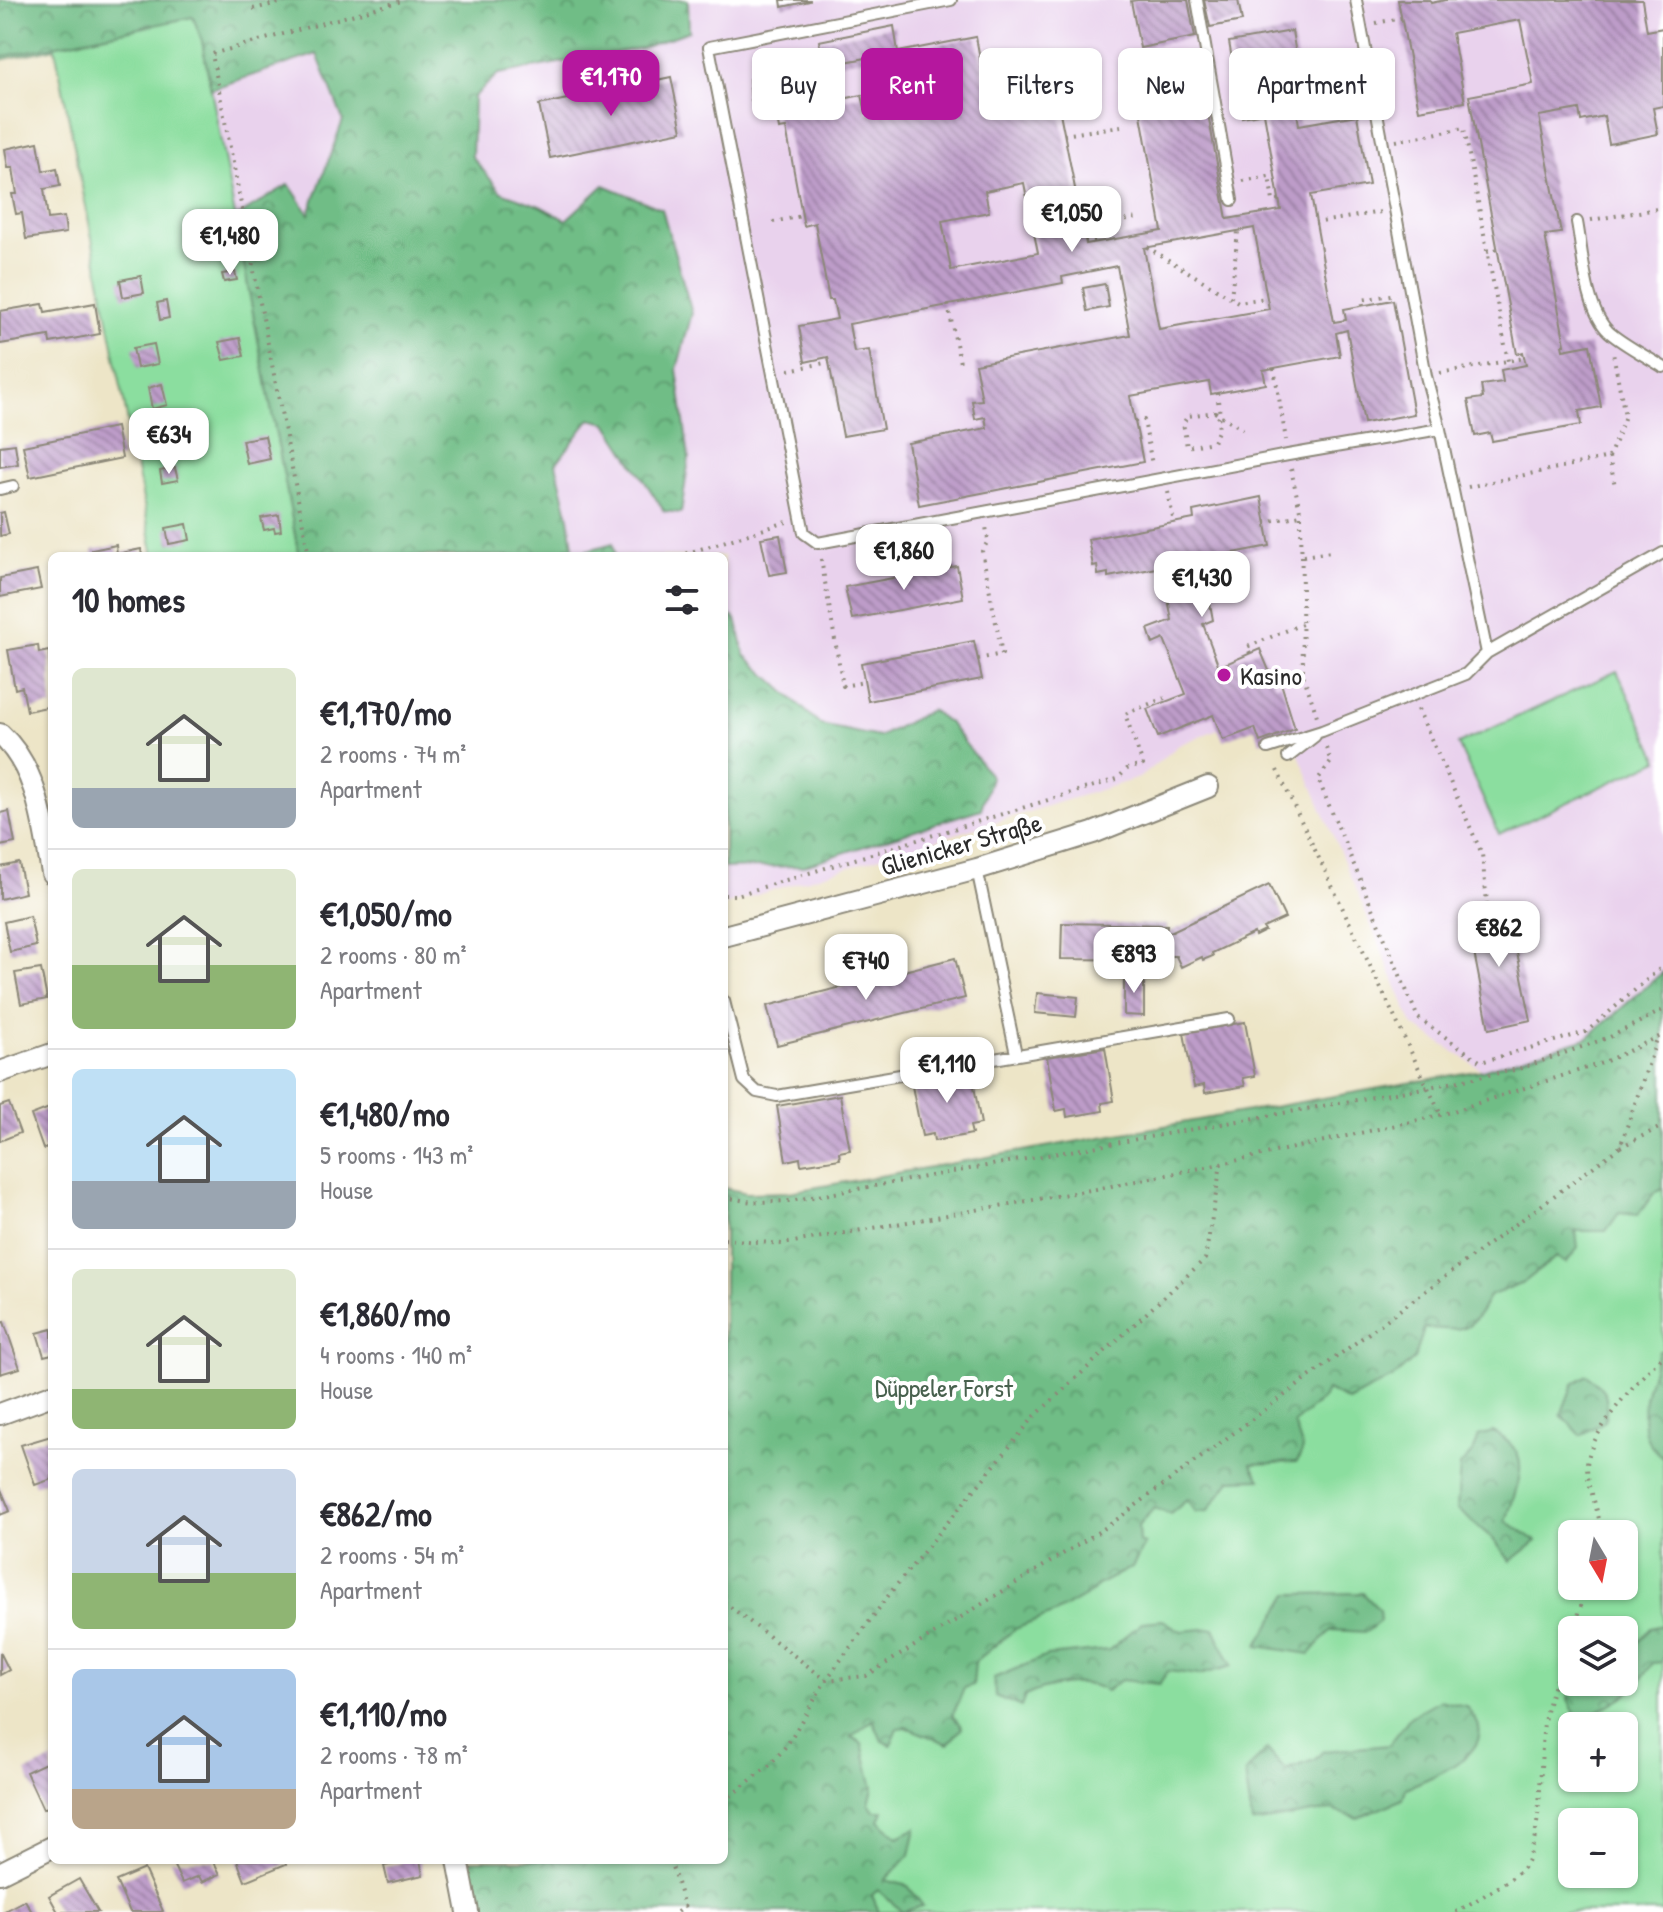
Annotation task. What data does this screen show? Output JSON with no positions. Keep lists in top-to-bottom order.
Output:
{
  "streets": {
    "street": ["Glienicker Straße"]
  },
  "parks": ["Düppeler Forst"],
  "places": ["Kasino"],
  "north": "bottom",
  "page": {
    "chip": [
      "Buy",
      "Rent",
      "Filters",
      "New",
      "Apartment"
    ],
    "price": [
      "€1,170",
      "€1,050",
      "€1,480",
      "€634",
      "€1,860",
      "€1,430",
      "€862",
      "€893",
      "€740",
      "€1,110"
    ],
    "heading": "10 homes",
    "list": [
      {
        "name": "€1,170/mo",
        "note": "2 rooms · 74 m² · Apartment"
      },
      {
        "name": "€1,050/mo",
        "note": "2 rooms · 80 m² · Apartment"
      },
      {
        "name": "€1,480/mo",
        "note": "5 rooms · 143 m² · House"
      },
      {
        "name": "€1,860/mo",
        "note": "4 rooms · 140 m² · House"
      },
      {
        "name": "€862/mo",
        "note": "2 rooms · 54 m² · Apartment"
      },
      {
        "name": "€1,110/mo",
        "note": "2 rooms · 78 m² · Apartment"
      }
    ],
    "map_buttons": ["+", "−"]
  }
}
